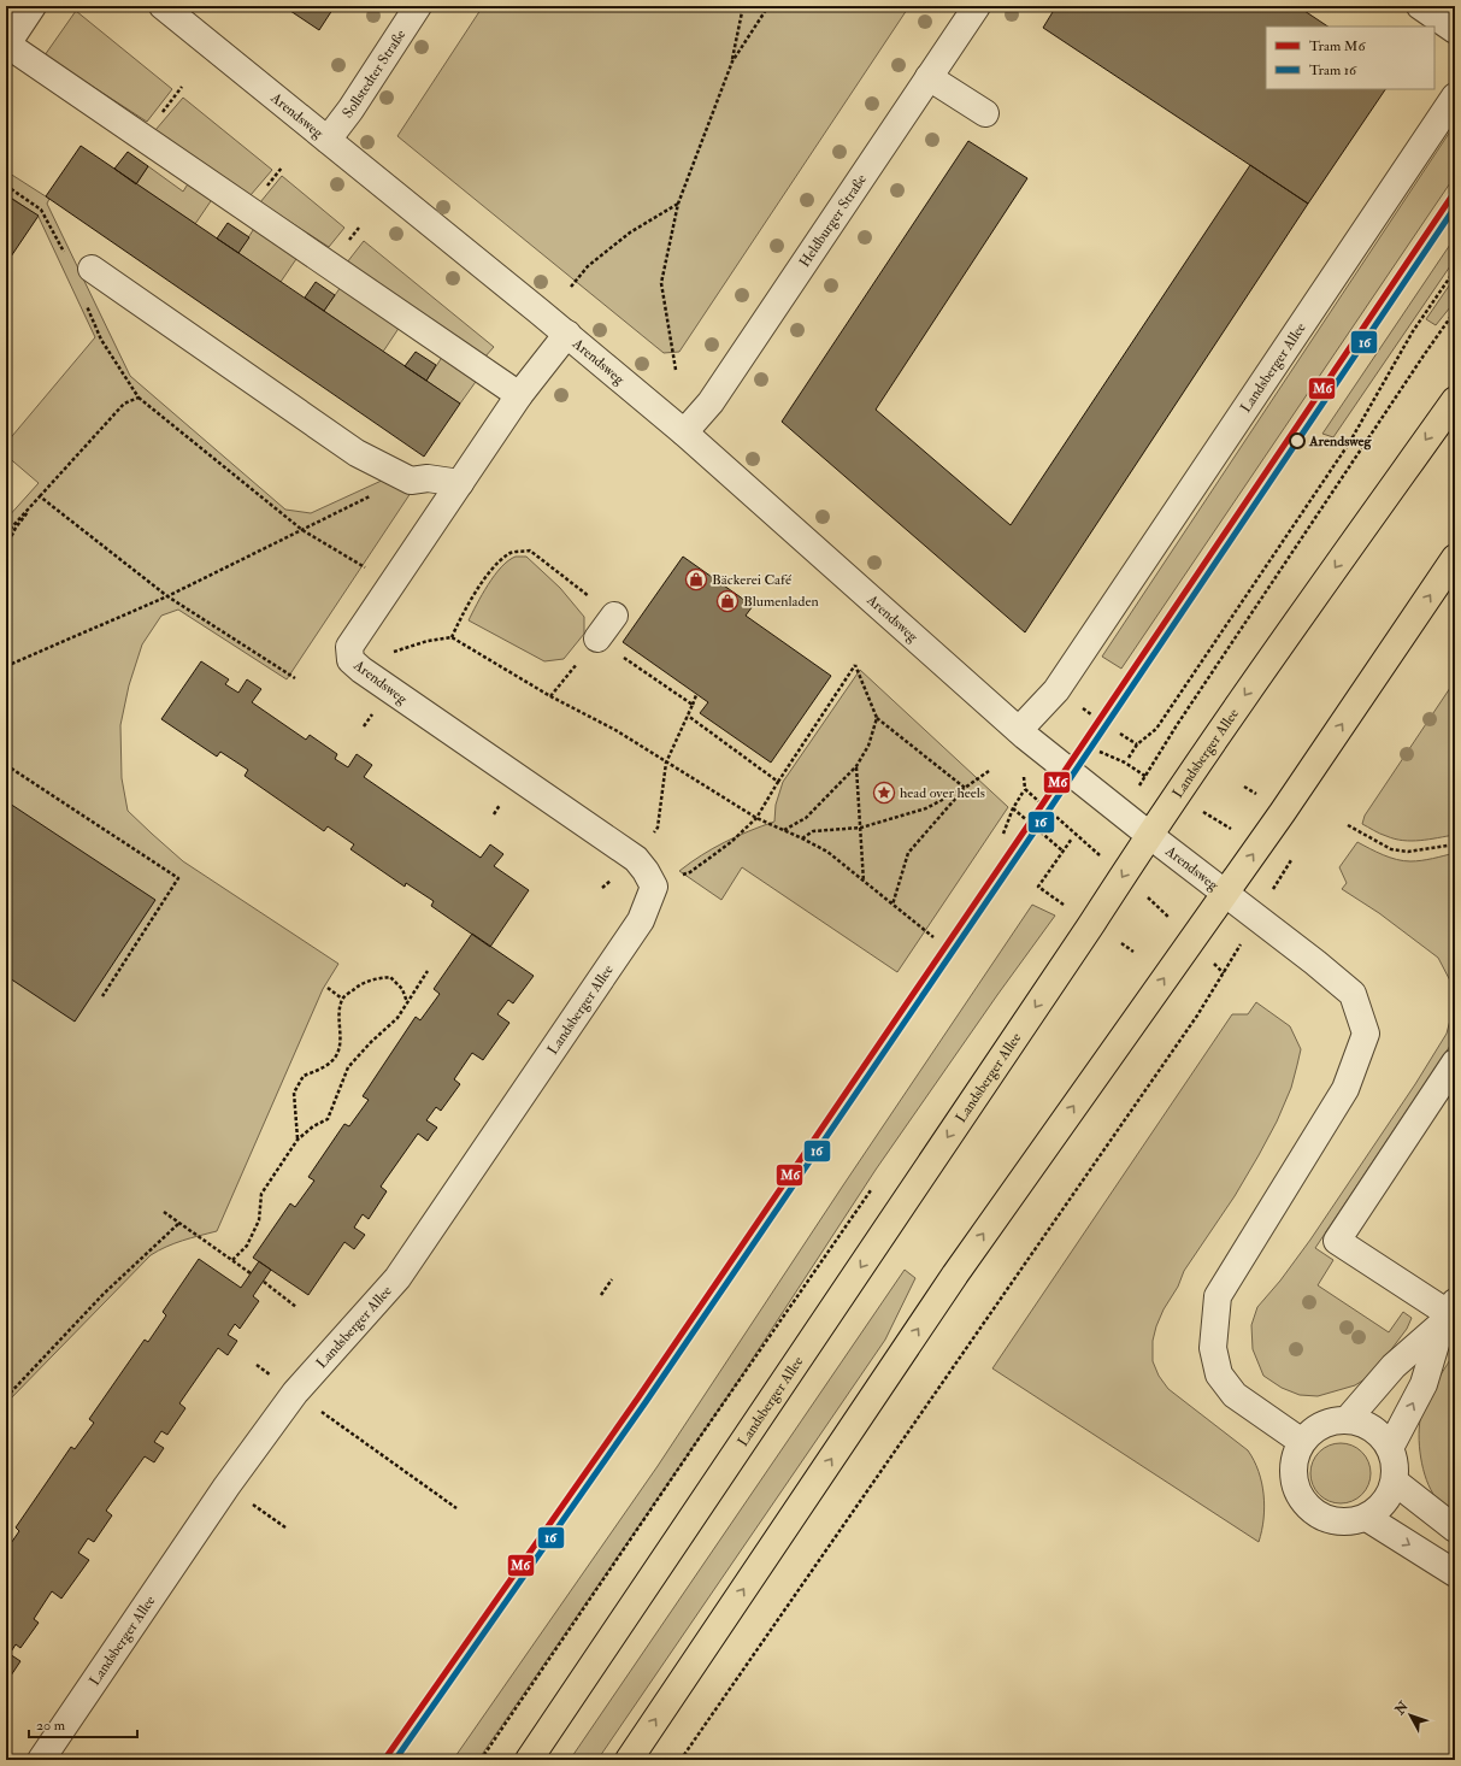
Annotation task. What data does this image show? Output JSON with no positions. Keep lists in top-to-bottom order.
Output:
{
  "streets": {
    "main road": ["Landsberger Allee"],
    "street": ["Sollstedter Straße", "Arendsweg", "Heldburger Straße"]
  },
  "crossings": [
    ["Sollstedter Straße", "Arendsweg"],
    ["Arendsweg", "Heldburger Straße"],
    ["Arendsweg", "Landsberger Allee"]
  ],
  "places": {
    "other": ["Arendsweg"],
    "shop": ["Bäckerei Café", "Blumenladen"],
    "place": ["head over heels"]
  },
  "lines": ["tram line M6", "tram line 16"],
  "legend": ["Tram M6", "Tram 16"],
  "scale_bar": "20 m",
  "north": "top left"
}
